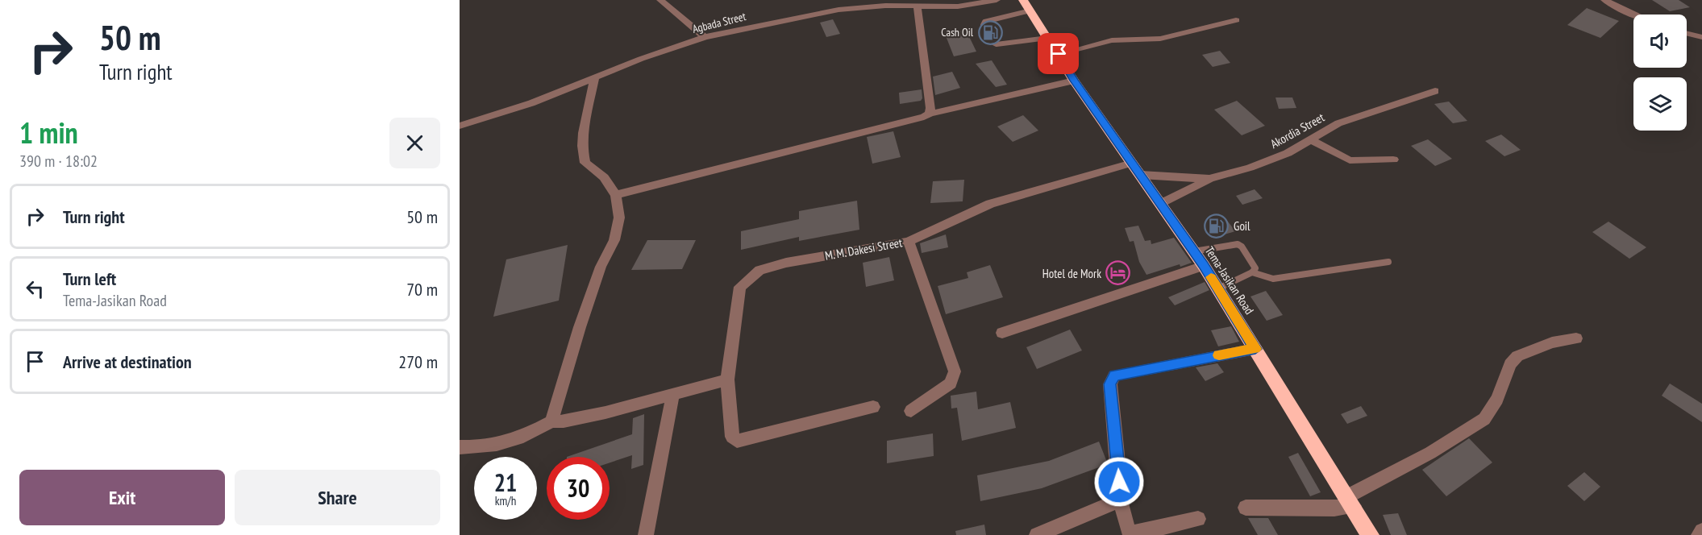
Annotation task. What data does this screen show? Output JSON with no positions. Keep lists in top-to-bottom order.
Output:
{
  "streets": {
    "highway": ["Tema-Jasikan Road"],
    "street": ["Agbada Street", "Akordia Street", "M. M. Dakesi Street"]
  },
  "crossings": [
    ["Akordia Street", "Tema-Jasikan Road"],
    ["M. M. Dakesi Street", "Tema-Jasikan Road"]
  ],
  "places": {
    "fuel station": ["Cash Oil", "Goil"],
    "hotel": ["Hotel de Mork"]
  },
  "page": {
    "turn": ["50 m", "Turn right"],
    "heading": ["1 min", "390 m · 18:02"],
    "list": [
      {
        "name": "Turn right",
        "value": "50 m"
      },
      {
        "name": "Turn left",
        "note": "Tema-Jasikan Road",
        "value": "70 m"
      },
      {
        "name": "Arrive at destination",
        "value": "270 m"
      }
    ],
    "speed": "21 km/h",
    "limit": "30",
    "buttons": ["Exit", "Share"]
  }
}
